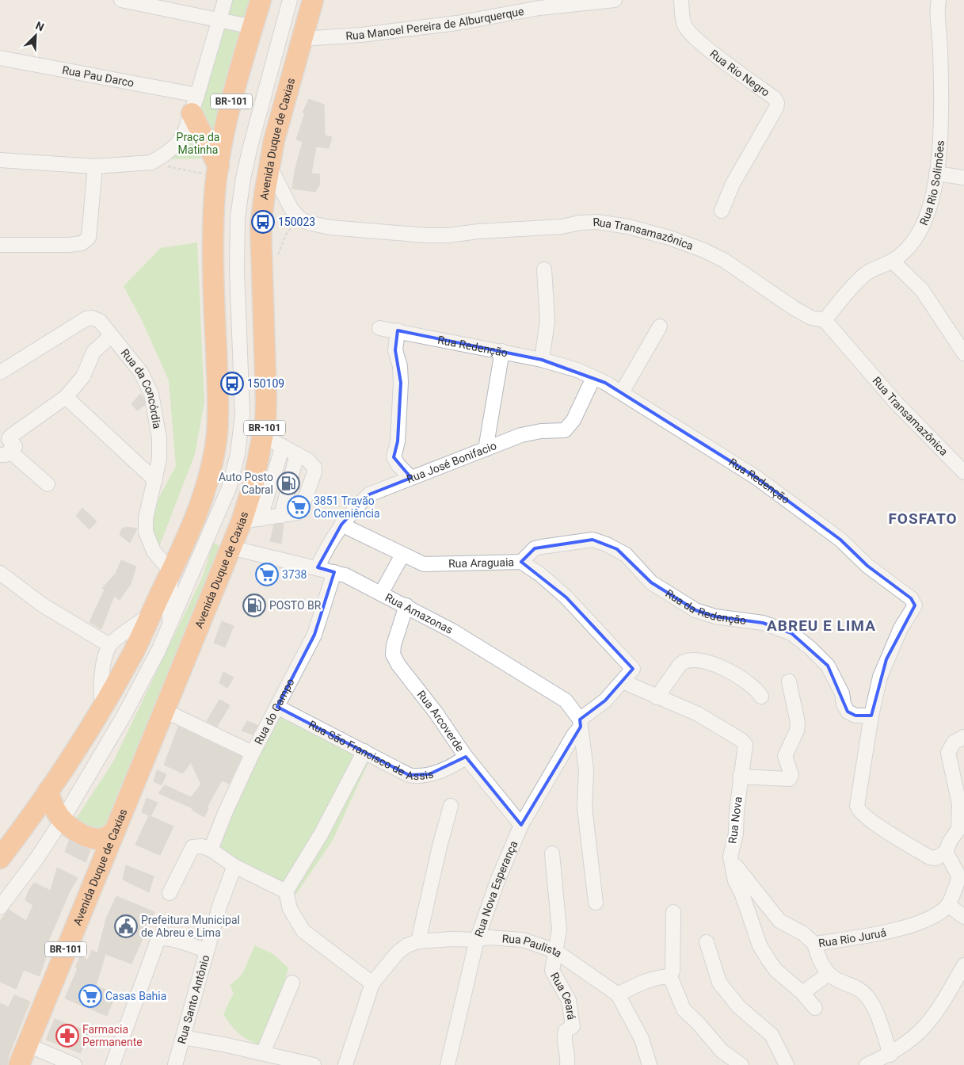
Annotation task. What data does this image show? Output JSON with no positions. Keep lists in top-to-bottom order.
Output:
{
  "streets": {
    "highway": ["BR-101", "Avenida Duque de Caxias"],
    "street": [
      "Rua Manoel Pereira de Alburquerque",
      "Rua Rio Negro",
      "Rua Pau Darco",
      "Rua Rio Solimões",
      "Rua Transamazônica",
      "Rua Redenção",
      "Rua da Concórdia",
      "Rua José Bonifacio",
      "Rua Araguaia",
      "Rua da Redenção",
      "Rua Amazonas",
      "Rua do Campo",
      "Rua Arcoverde",
      "Rua São Francisco de Assis",
      "Rua Nova",
      "Rua Nova Esperança",
      "Rua Rio Juruá",
      "Rua Paulista",
      "Rua Ceará",
      "Rua Santo Antônio"
    ]
  },
  "crossings": [
    ["Rua Manoel Pereira de Alburquerque", "Avenida Duque de Caxias"],
    ["BR-101", "Rua da Concórdia"],
    ["Avenida Duque de Caxias", "Rua Transamazônica"],
    ["Avenida Duque de Caxias", "Rua Amazonas"],
    ["Rua Rio Solimões", "Rua Transamazônica"],
    ["Rua Redenção", "Rua José Bonifacio"],
    ["Rua Redenção", "Rua da Redenção"],
    ["Rua José Bonifacio", "Rua Araguaia"],
    ["Rua José Bonifacio", "Rua Amazonas"],
    ["Rua Araguaia", "Rua da Redenção"],
    ["Rua Araguaia", "Rua Nova Esperança"],
    ["Rua Amazonas", "Rua do Campo"],
    ["Rua Amazonas", "Rua Arcoverde"],
    ["Rua Amazonas", "Rua Nova Esperança"],
    ["Rua do Campo", "Rua São Francisco de Assis"],
    ["Rua Arcoverde", "Rua São Francisco de Assis"],
    ["Rua Arcoverde", "Rua Nova Esperança"],
    ["Rua Nova", "Rua Nova Esperança"],
    ["Rua Nova", "Rua Rio Juruá"],
    ["Rua Nova Esperança", "Rua Paulista"],
    ["Rua Paulista", "Rua Ceará"]
  ],
  "districts": ["FOSFATO", "ABREU E LIMA"],
  "parks": ["Praça da Matinha"],
  "places": {
    "bus stop": ["150023", "150109"],
    "fuel station": ["Auto Posto Cabral", "POSTO BR"],
    "supermarket": ["3851 Travão Conveniência", "3738", "Casas Bahia"],
    "public building": ["Prefeitura Municipal de Abreu e Lima"],
    "pharmacy": ["Farmacia Permanente"]
  },
  "north": "top right"
}
